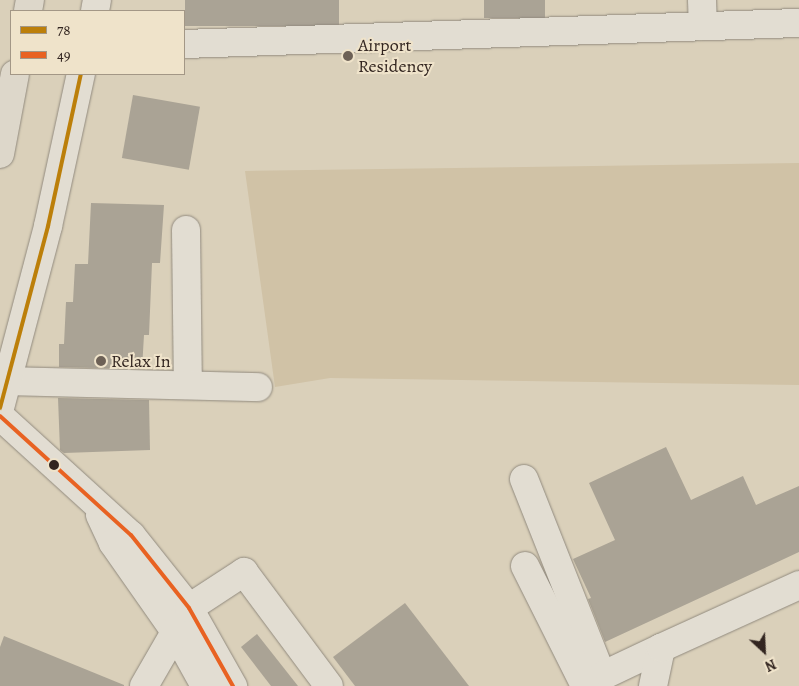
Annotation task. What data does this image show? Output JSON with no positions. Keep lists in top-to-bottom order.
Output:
{
  "places": ["Airport Residency", "Relax In"],
  "lines": ["transit line 78", "transit line 49"],
  "legend": ["78", "49"],
  "north": "bottom right"
}
